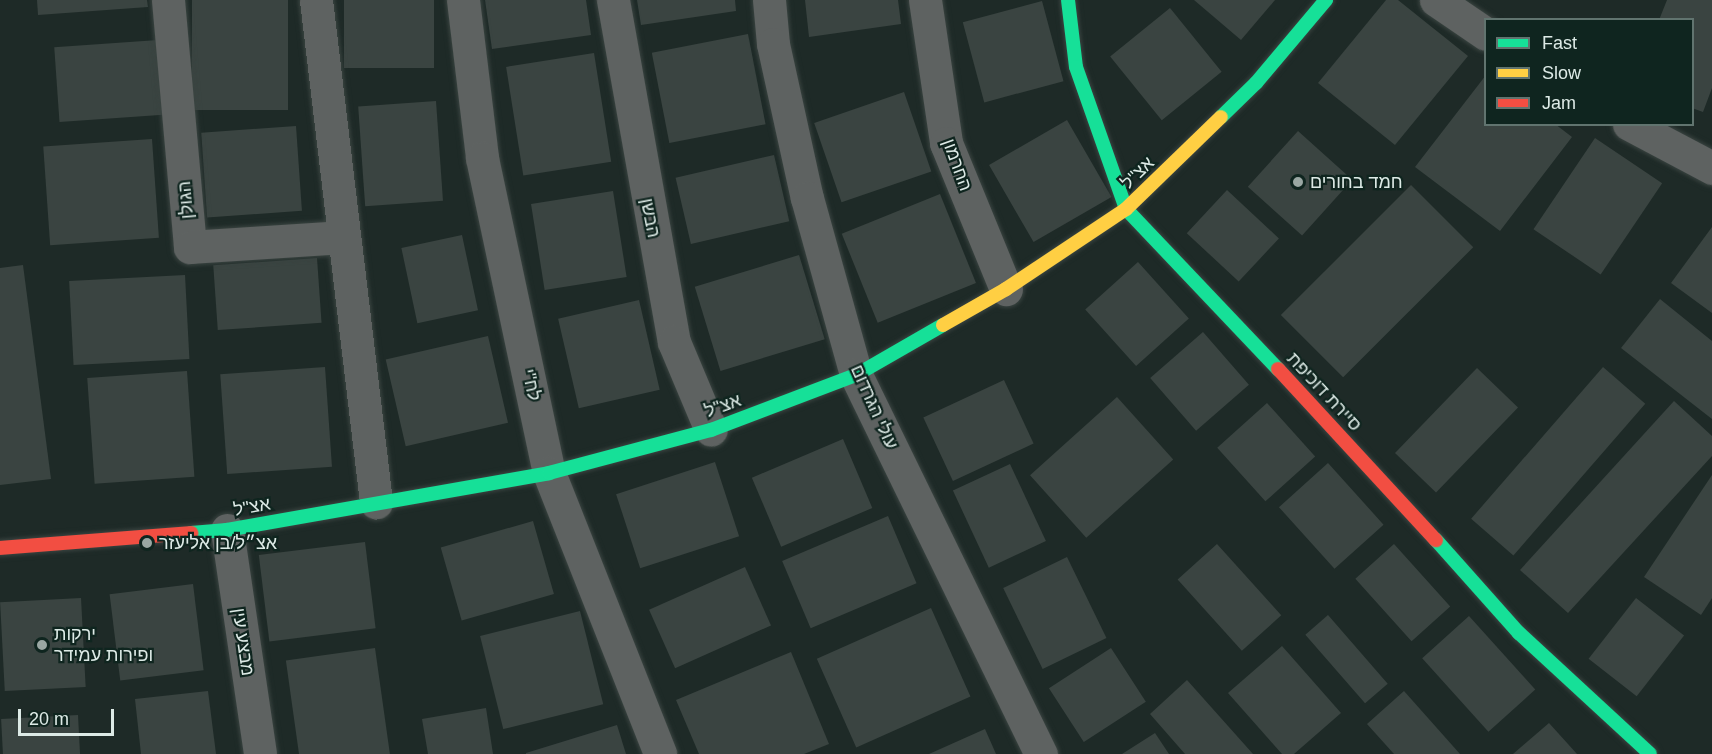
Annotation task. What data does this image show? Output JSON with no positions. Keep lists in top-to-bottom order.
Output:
{
  "streets": {
    "street": [
      "החרמון",
      "אצ\"ל",
      "הגולן",
      "הבשן",
      "לח\"י",
      "סיירת דוכיפת",
      "עולי הגרדום",
      "מבצע עין"
    ]
  },
  "crossings": [
    ["החרמון", "אצ\"ל"],
    ["אצ\"ל", "הבשן"],
    ["אצ\"ל", "לח\"י"],
    ["אצ\"ל", "סיירת דוכיפת"],
    ["אצ\"ל", "עולי הגרדום"],
    ["אצ\"ל", "מבצע עין"]
  ],
  "places": ["חמד בחורים", "אצ״ל/בן אליעזר", "ירקות ופירות עמידר"],
  "legend": ["Fast", "Slow", "Jam"],
  "scale_bar": "20 m"
}
